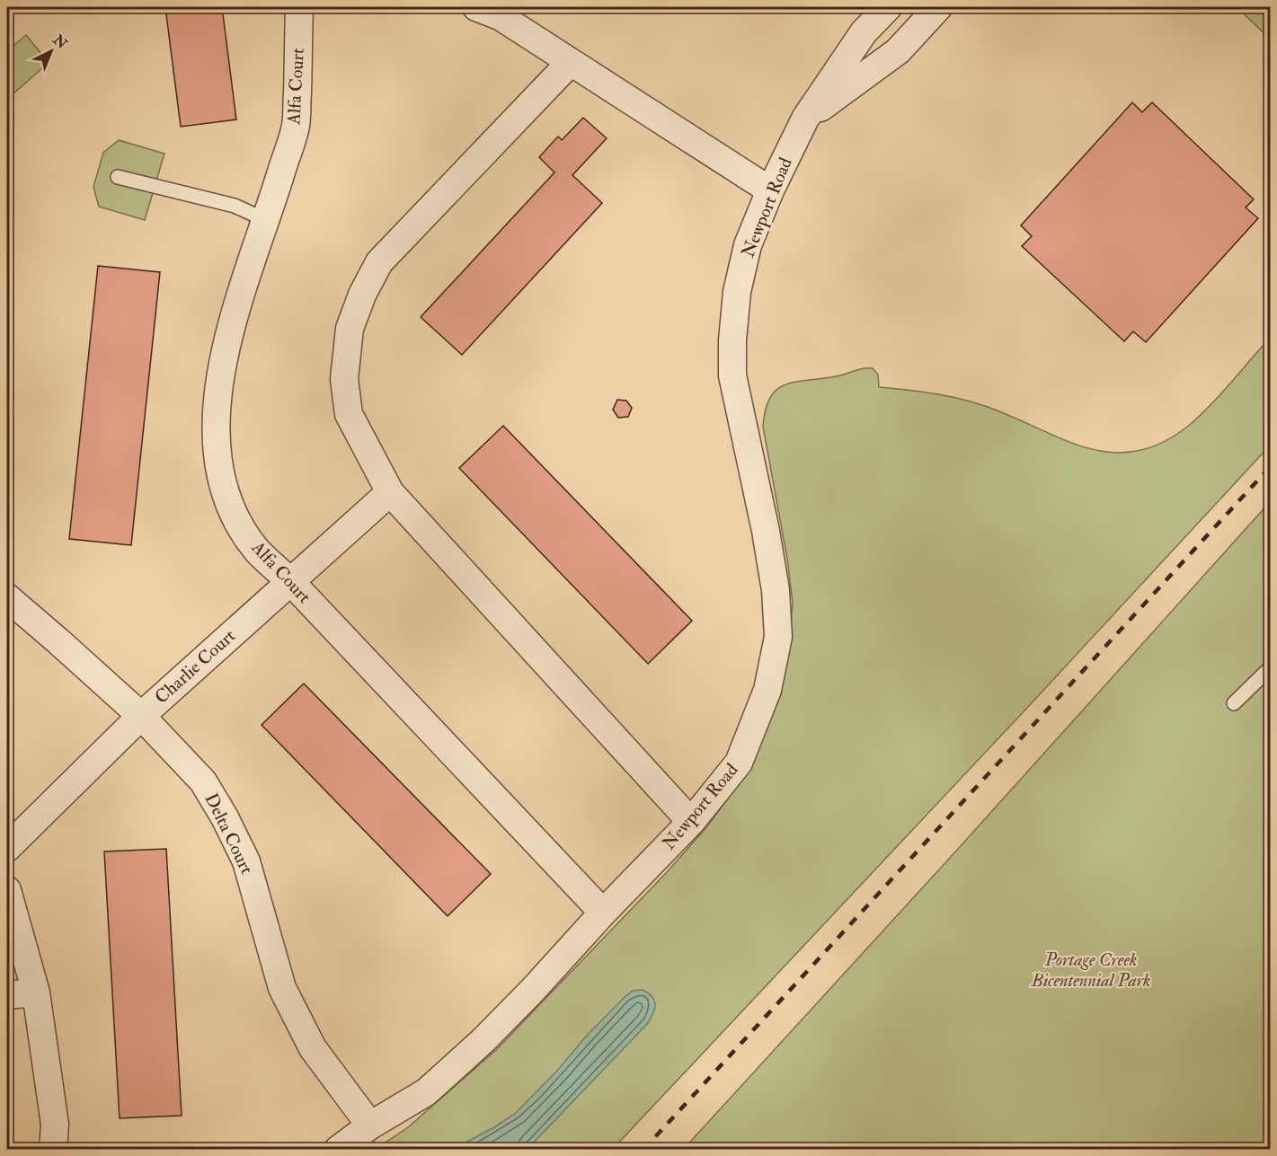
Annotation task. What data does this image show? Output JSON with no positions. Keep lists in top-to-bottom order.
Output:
{
  "streets": {
    "street": [
      "Alfa Court",
      "Newport Road",
      "Charlie Court",
      "Delta Court"
    ]
  },
  "crossings": [
    ["Alfa Court", "Newport Road"],
    ["Alfa Court", "Charlie Court"],
    ["Newport Road", "Delta Court"],
    ["Charlie Court", "Delta Court"]
  ],
  "parks": ["Portage Creek Bicentennial Park"],
  "north": "top right"
}
